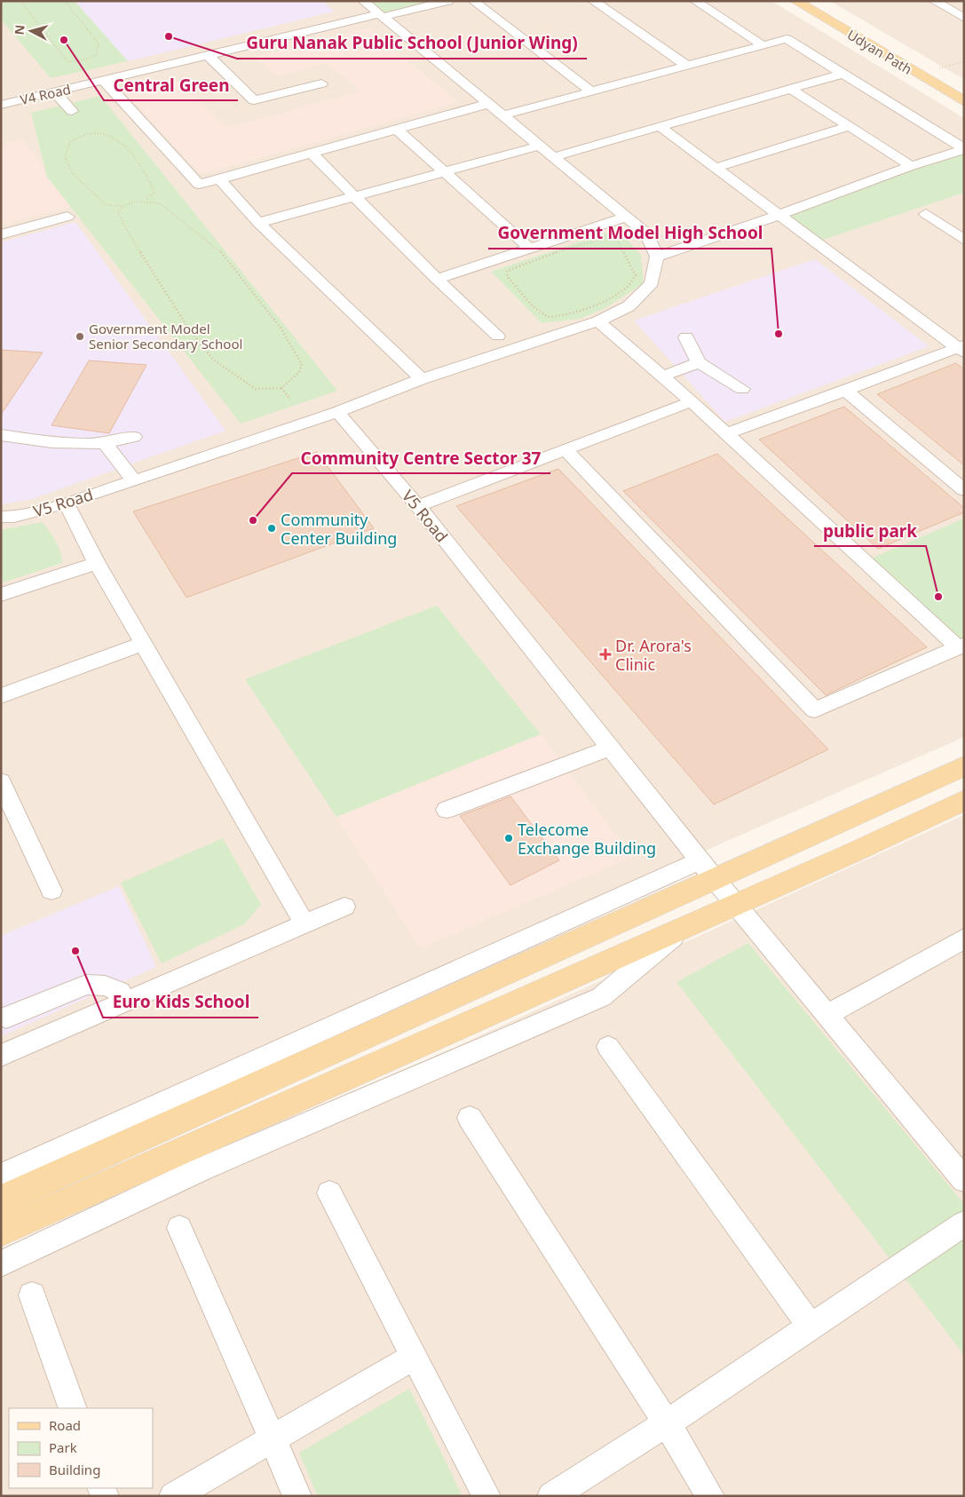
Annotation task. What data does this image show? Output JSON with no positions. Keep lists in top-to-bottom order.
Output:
{
  "streets": {
    "main road": ["Udyan Path"],
    "street": ["V4 Road", "V5 Road"]
  },
  "places": {
    "other": [
      "Guru Nanak Public School (Junior Wing)",
      "Central Green",
      "Government Model High School",
      "Government Model Senior Secondary School",
      "Community Centre Sector 37",
      "Community Center Building",
      "public park",
      "Telecome Exchange Building",
      "Euro Kids School"
    ],
    "health": ["Dr. Arora's Clinic"]
  },
  "legend": ["Road", "Park", "Building"],
  "north": "left"
}
